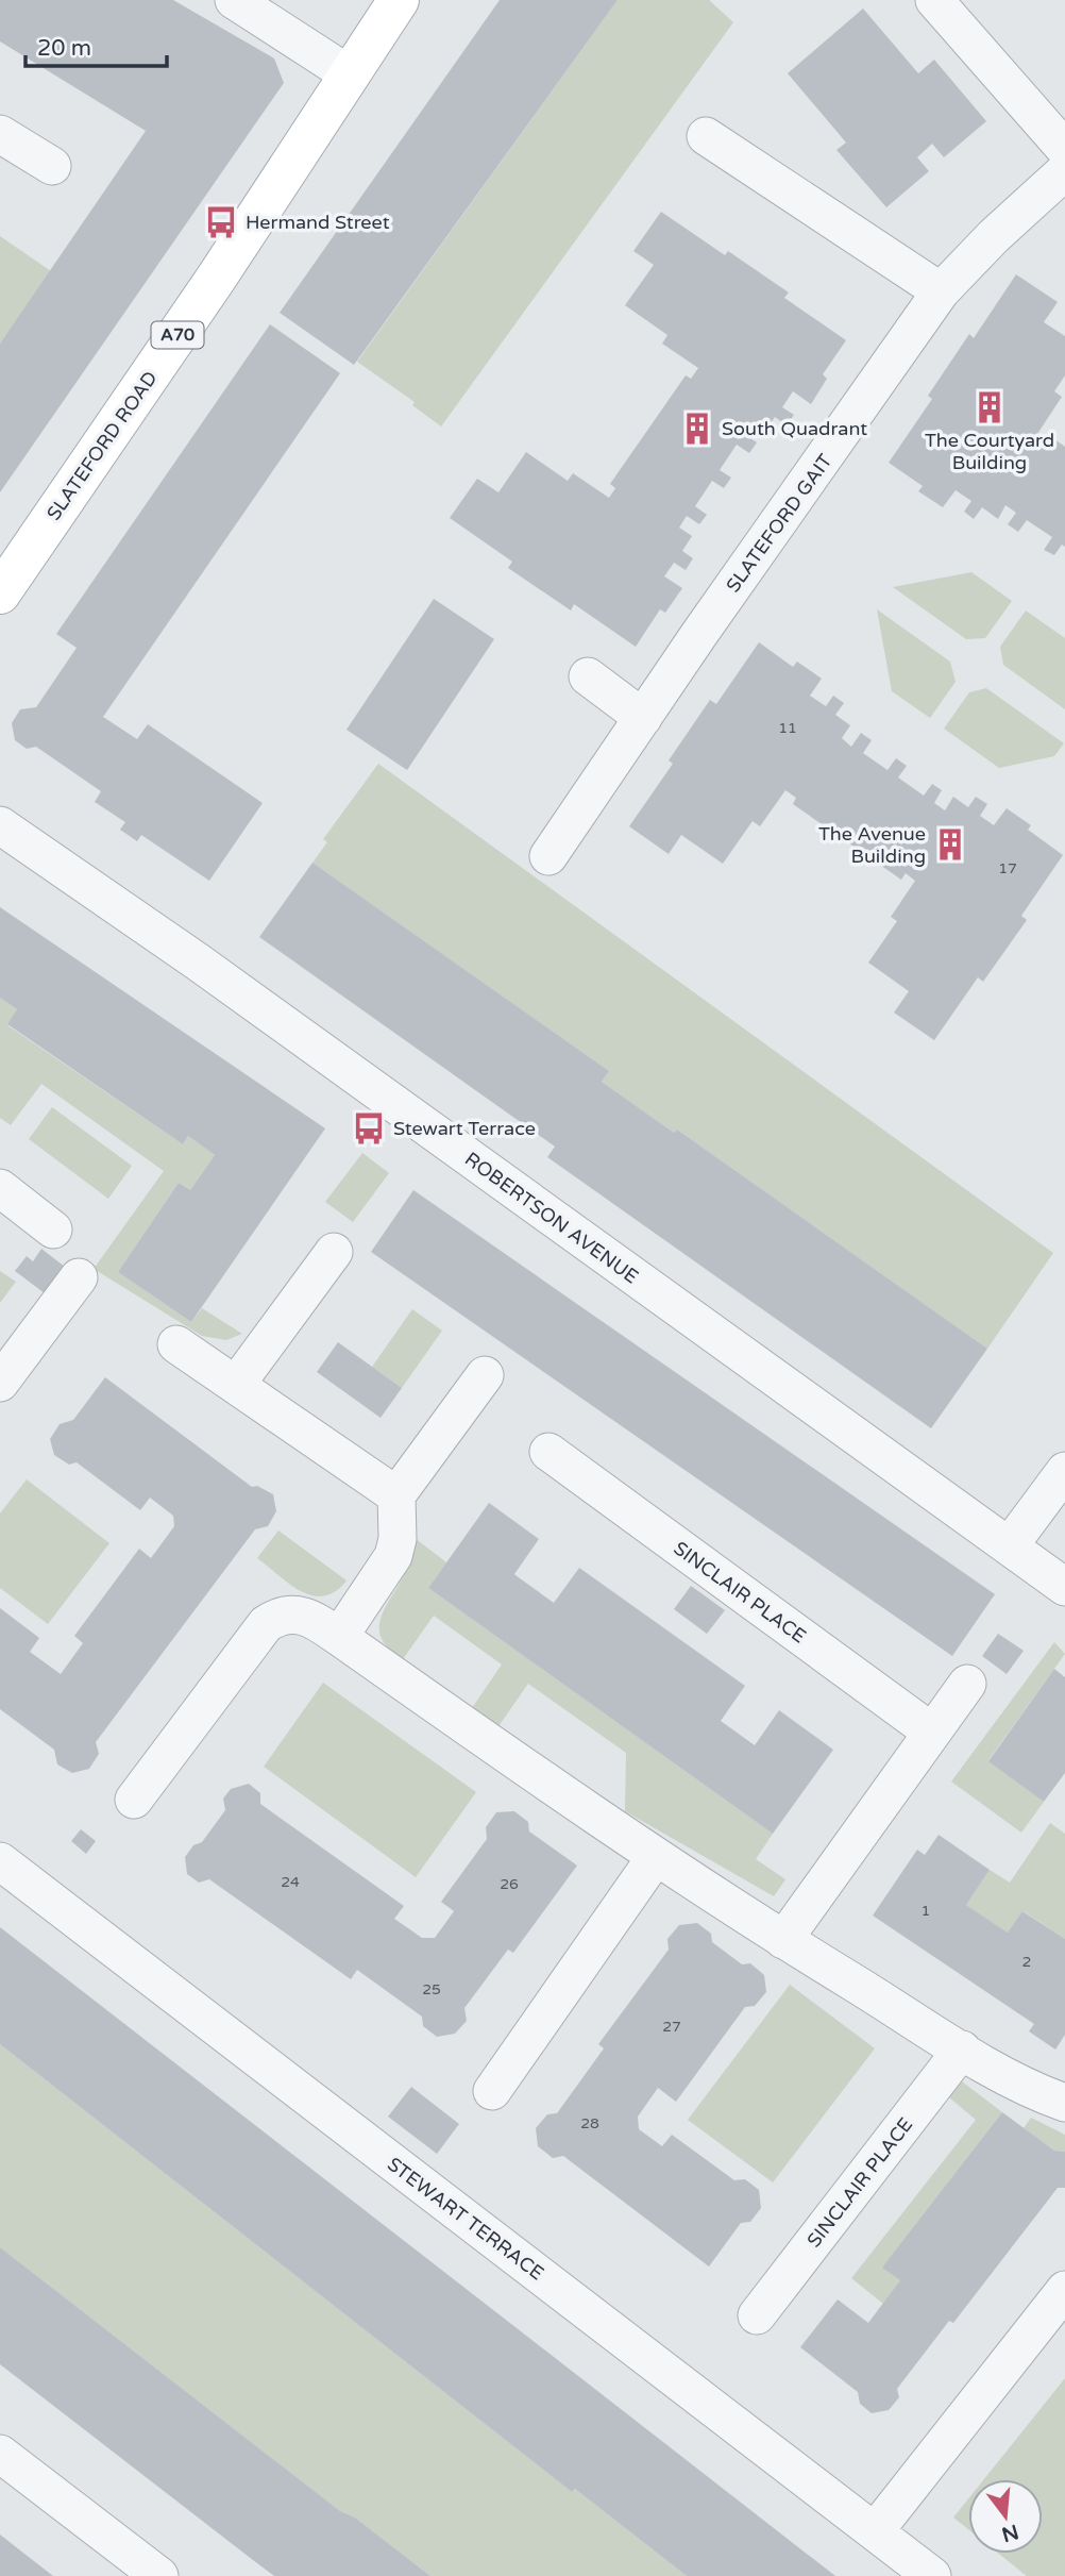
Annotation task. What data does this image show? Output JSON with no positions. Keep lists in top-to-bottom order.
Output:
{
  "streets": {
    "main road": ["A70", "SLATEFORD ROAD"],
    "street": [
      "SLATEFORD GAIT",
      "ROBERTSON AVENUE",
      "SINCLAIR PLACE",
      "STEWART TERRACE"
    ]
  },
  "places": {
    "bus stop": ["Hermand Street", "Stewart Terrace"],
    "building": ["The Courtyard Building", "South Quadrant", "The Avenue Building"]
  },
  "house_numbers": [
    "11",
    "17",
    "24",
    "26",
    "1",
    "2",
    "25",
    "27",
    "28"
  ],
  "scale_bar": "20 m",
  "north": "bottom"
}
